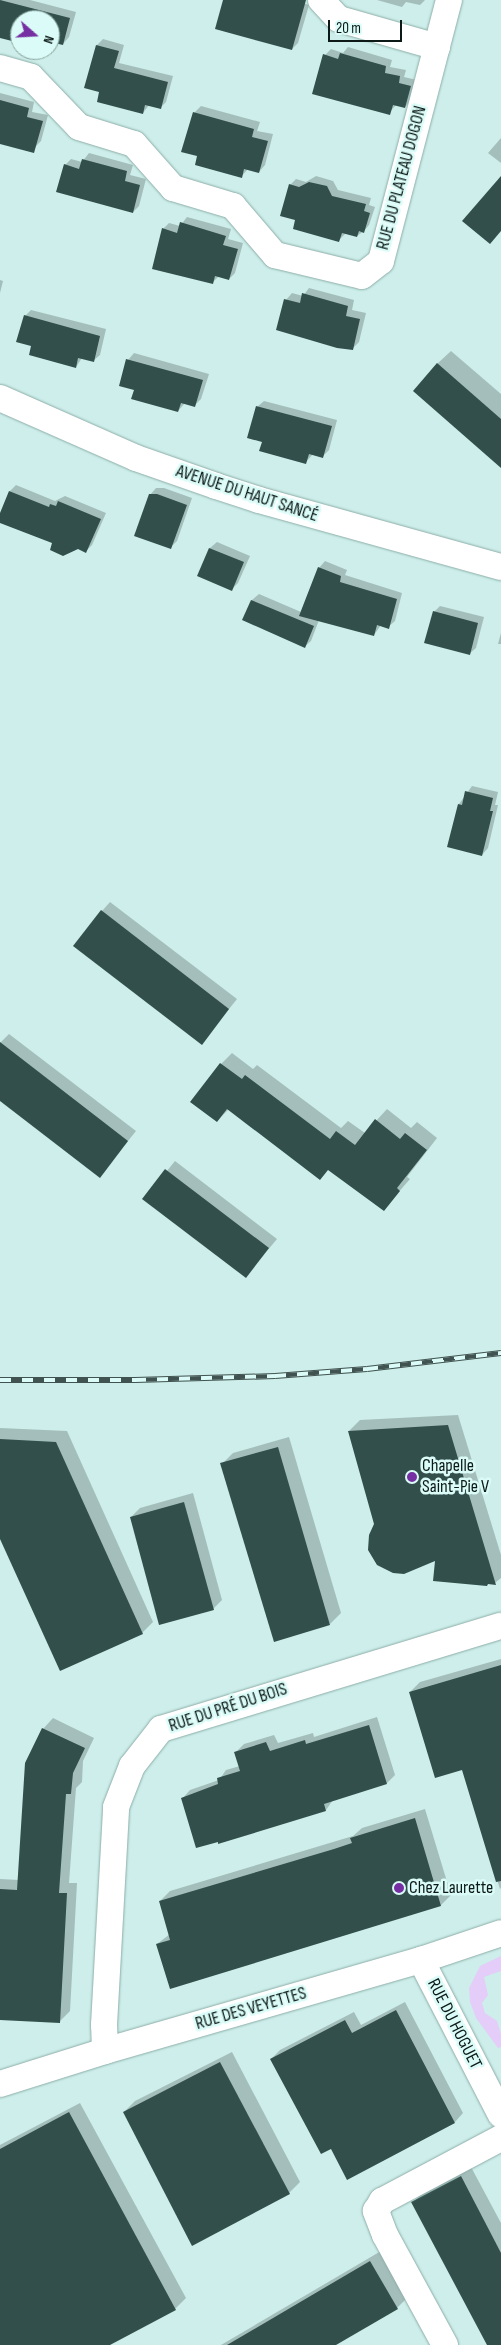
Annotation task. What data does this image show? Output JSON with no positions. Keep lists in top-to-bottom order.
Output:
{
  "streets": {
    "street": [
      "RUE DU PLATEAU DOGON",
      "AVENUE DU HAUT SANCÉ",
      "RUE DU PRÉ DU BOIS",
      "RUE DES VEYETTES",
      "RUE DU HOGUET"
    ]
  },
  "crossings": [
    ["RUE DU PRÉ DU BOIS", "RUE DES VEYETTES"],
    ["RUE DES VEYETTES", "RUE DU HOGUET"]
  ],
  "places": ["Chapelle Saint-Pie V", "Chez Laurette"],
  "scale_bar": "20 m",
  "north": "right"
}
